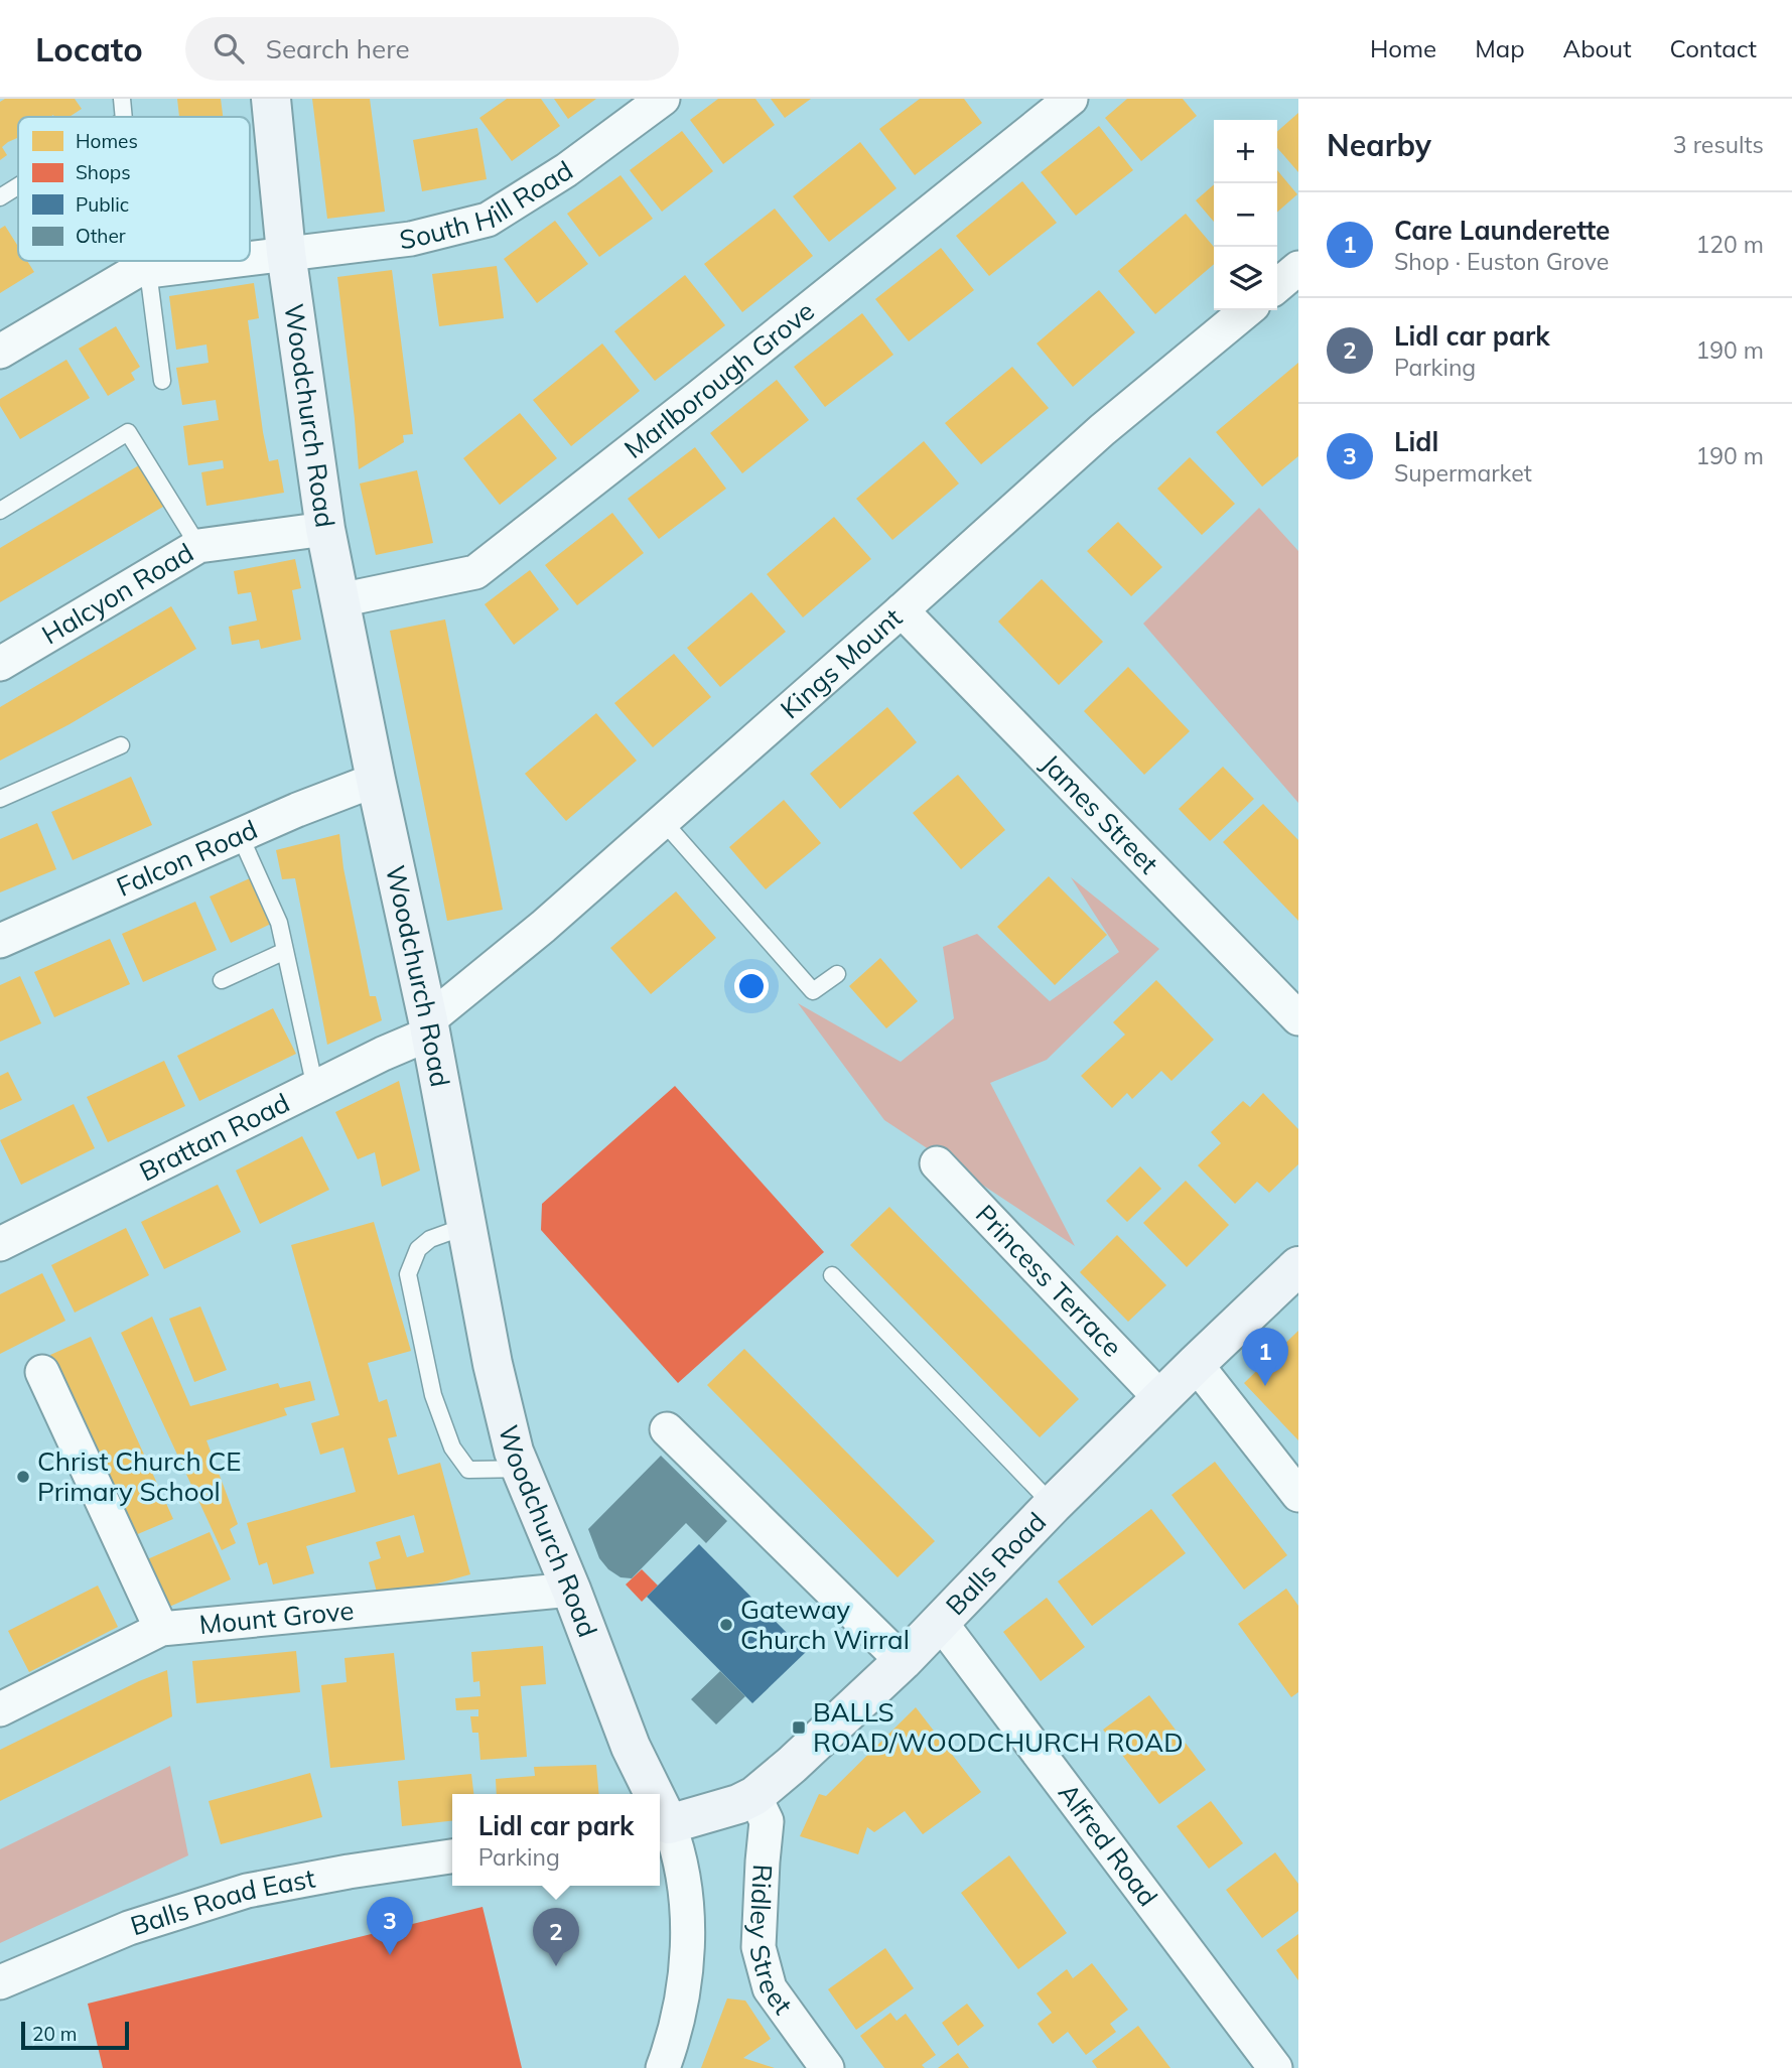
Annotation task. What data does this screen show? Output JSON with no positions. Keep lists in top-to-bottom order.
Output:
{
  "streets": {
    "street": [
      "South Hill Road",
      "Marlborough Grove",
      "Woodchurch Road",
      "Halcyon Road",
      "Kings Mount",
      "James Street",
      "Falcon Road",
      "Brattan Road",
      "Princess Terrace",
      "Balls Road",
      "Mount Grove",
      "Alfred Road",
      "Balls Road East",
      "Ridley Street"
    ]
  },
  "crossings": [
    ["South Hill Road", "Woodchurch Road"],
    ["Marlborough Grove", "Woodchurch Road"],
    ["Woodchurch Road", "Halcyon Road"],
    ["Woodchurch Road", "Kings Mount"],
    ["Woodchurch Road", "Falcon Road"],
    ["Woodchurch Road", "Brattan Road"],
    ["Woodchurch Road", "Mount Grove"],
    ["Kings Mount", "James Street"],
    ["Kings Mount", "Brattan Road"],
    ["Princess Terrace", "Balls Road"],
    ["Balls Road", "Alfred Road"],
    ["Balls Road", "Ridley Street"]
  ],
  "places": {
    "other": ["Christ Church CE Primary School", "Gateway Church Wirral"],
    "transit": ["BALLS ROAD/WOODCHURCH ROAD"]
  },
  "legend": [
    "Homes",
    "Shops",
    "Public",
    "Other"
  ],
  "scale_bar": "20 m",
  "page": {
    "header": "Locato",
    "search": "Search here",
    "nav": [
      "Home",
      "Map",
      "About",
      "Contact"
    ],
    "heading": ["Nearby", "3 results"],
    "map_buttons": ["+", "−"],
    "list": [
      {
        "mark": "1",
        "name": "Care Launderette",
        "note": "Shop · Euston Grove",
        "value": "120 m"
      },
      {
        "mark": "2",
        "name": "Lidl car park",
        "note": "Parking",
        "value": "190 m"
      },
      {
        "mark": "3",
        "name": "Lidl",
        "note": "Supermarket",
        "value": "190 m"
      }
    ],
    "pins": ["1", "3", "2"],
    "popup": ["Lidl car park", "Parking"],
    "scale": "20 m"
  }
}
